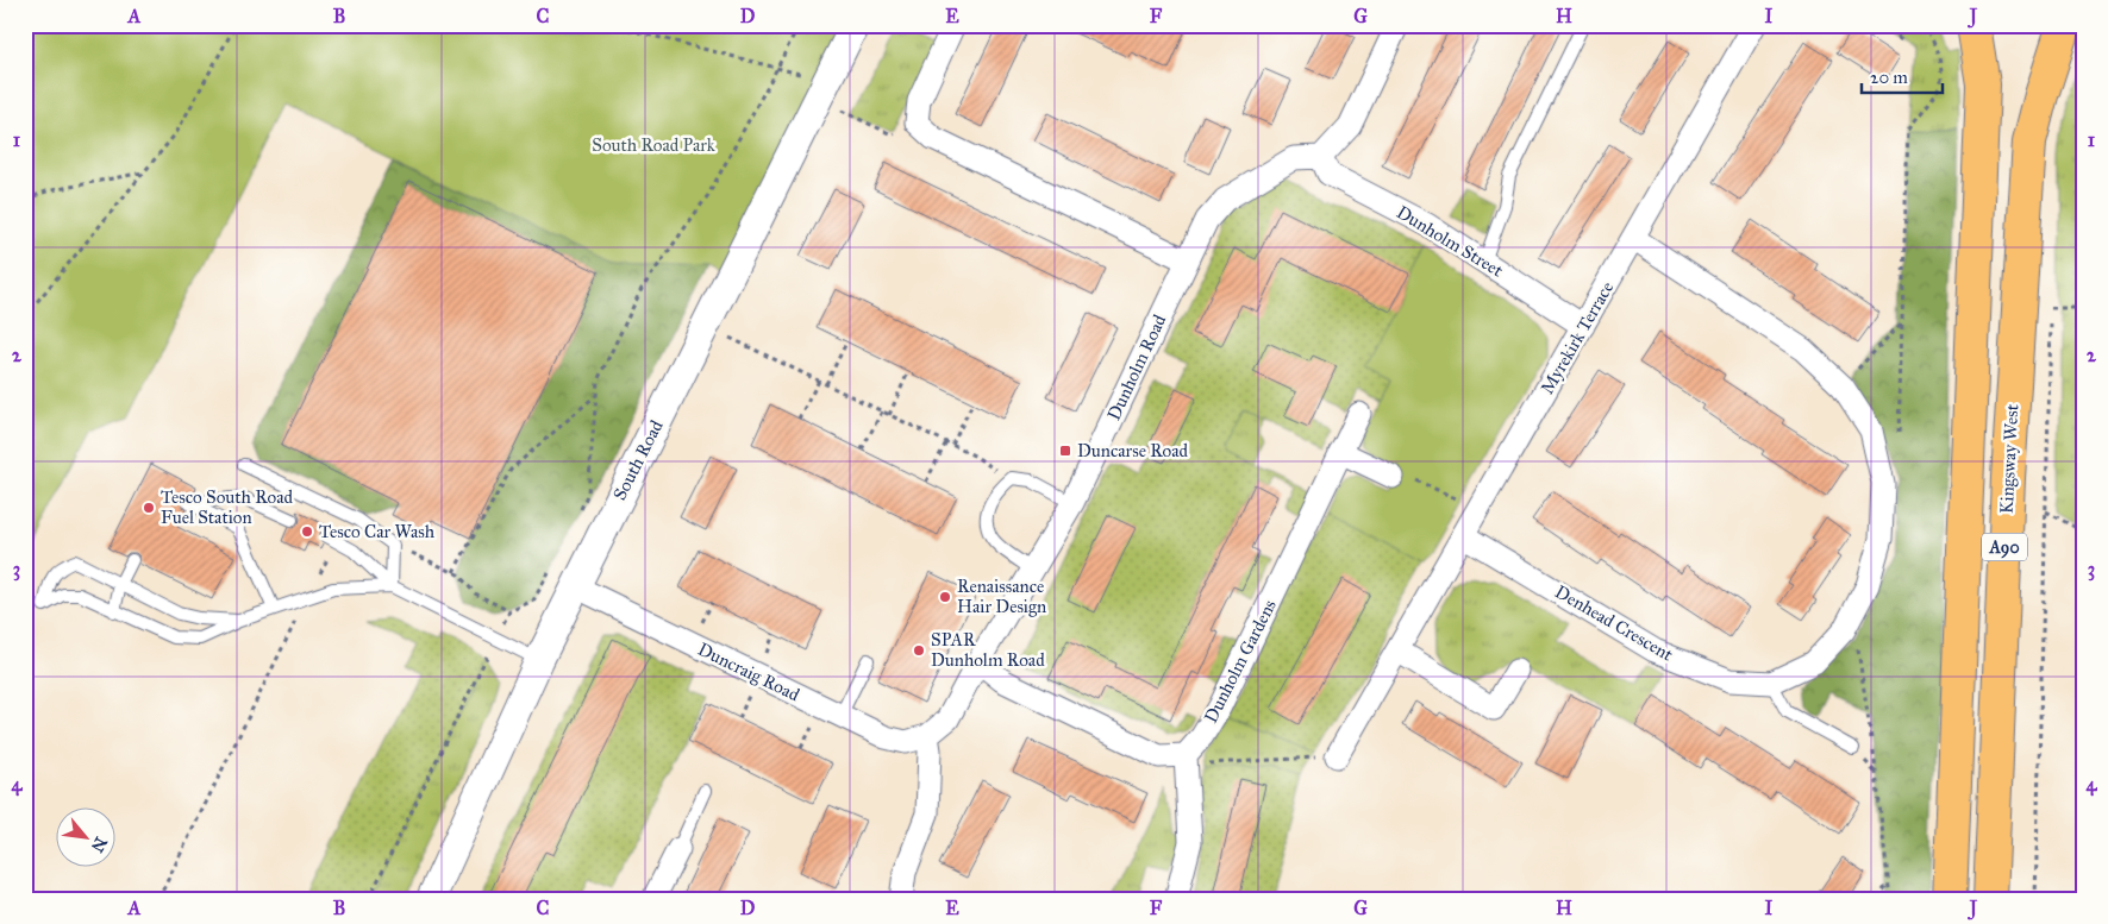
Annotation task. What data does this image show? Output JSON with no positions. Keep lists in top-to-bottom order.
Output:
{
  "streets": {
    "highway": ["Kingsway West", "A90"],
    "street": [
      "Dunholm Street",
      "Myrekirk Terrace",
      "Dunholm Road",
      "South Road",
      "Denhead Crescent",
      "Dunholm Gardens",
      "Duncraig Road"
    ]
  },
  "crossings": [
    ["Dunholm Street", "Myrekirk Terrace"],
    ["Dunholm Street", "Dunholm Road"],
    ["Myrekirk Terrace", "Denhead Crescent"],
    ["Dunholm Road", "Duncraig Road"],
    ["South Road", "Duncraig Road"]
  ],
  "parks": ["South Road Park"],
  "places": {
    "transit": ["Duncarse Road"],
    "other": [
      "Tesco South Road Fuel Station",
      "Tesco Car Wash",
      "Renaissance Hair Design",
      "SPAR Dunholm Road"
    ]
  },
  "scale_bar": "20 m",
  "north": "bottom right",
  "grid": {
    "columns": [
      "A",
      "B",
      "C",
      "D",
      "E",
      "F",
      "G",
      "H",
      "I",
      "J"
    ],
    "rows": [
      "1",
      "2",
      "3",
      "4"
    ]
  }
}
